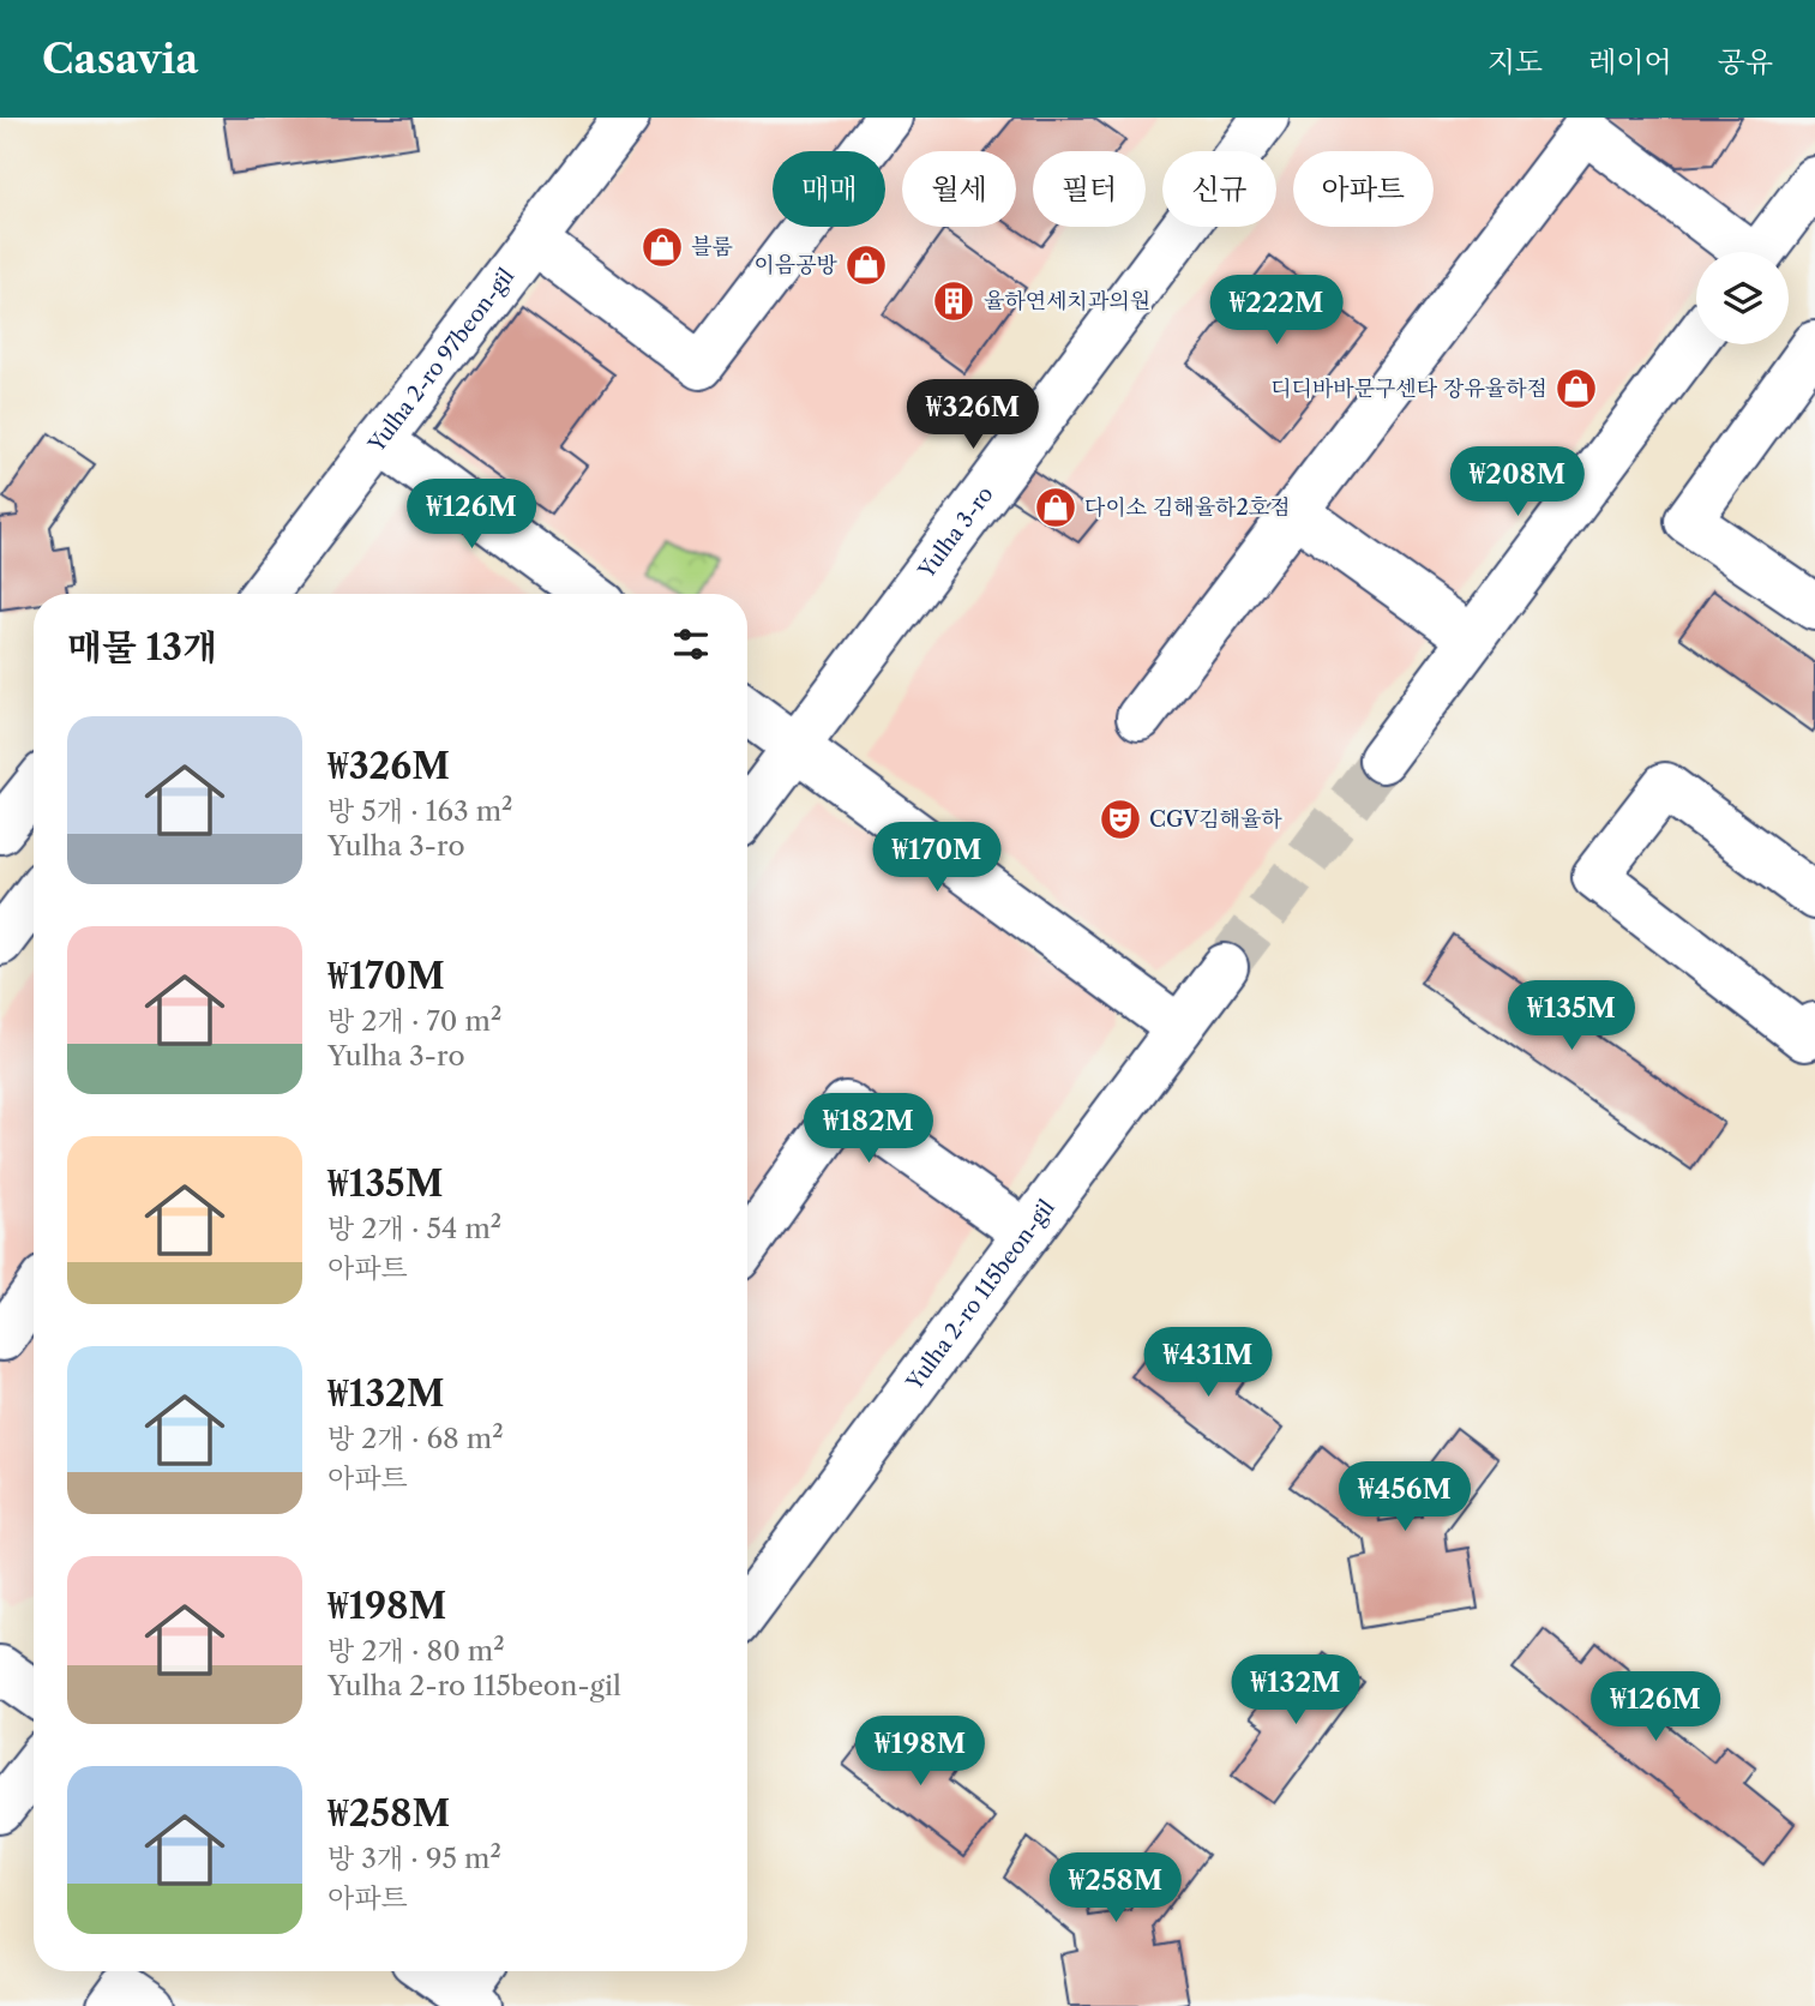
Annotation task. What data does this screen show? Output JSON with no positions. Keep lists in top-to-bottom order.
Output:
{
  "streets": {
    "street": ["Yulha 2-ro 97beon-gil", "Yulha 3-ro", "Yulha 2-ro 115beon-gil"]
  },
  "places": {
    "shop": [
      "블룸",
      "이음공방",
      "디디바바문구센타 장유율하점",
      "다이소 김해율하2호점"
    ],
    "building": ["율하연세치과의원"],
    "theatre": ["CGV김해율하"]
  },
  "page": {
    "header": "Casavia",
    "nav": ["지도", "레이어", "공유"],
    "chip": [
      "매매",
      "월세",
      "필터",
      "신규",
      "아파트"
    ],
    "price": [
      "₩222M",
      "₩326M",
      "₩208M",
      "₩126M",
      "₩170M",
      "₩135M",
      "₩182M",
      "₩431M",
      "₩456M",
      "₩132M",
      "₩126M",
      "₩198M",
      "₩258M"
    ],
    "heading": "매물 13개",
    "list": [
      {
        "name": "₩326M",
        "note": "방 5개 · 163 m² · Yulha 3-ro"
      },
      {
        "name": "₩170M",
        "note": "방 2개 · 70 m² · Yulha 3-ro"
      },
      {
        "name": "₩135M",
        "note": "방 2개 · 54 m² · 아파트"
      },
      {
        "name": "₩132M",
        "note": "방 2개 · 68 m² · 아파트"
      },
      {
        "name": "₩198M",
        "note": "방 2개 · 80 m² · Yulha 2-ro 115beon-gil"
      },
      {
        "name": "₩258M",
        "note": "방 3개 · 95 m² · 아파트"
      }
    ]
  }
}
